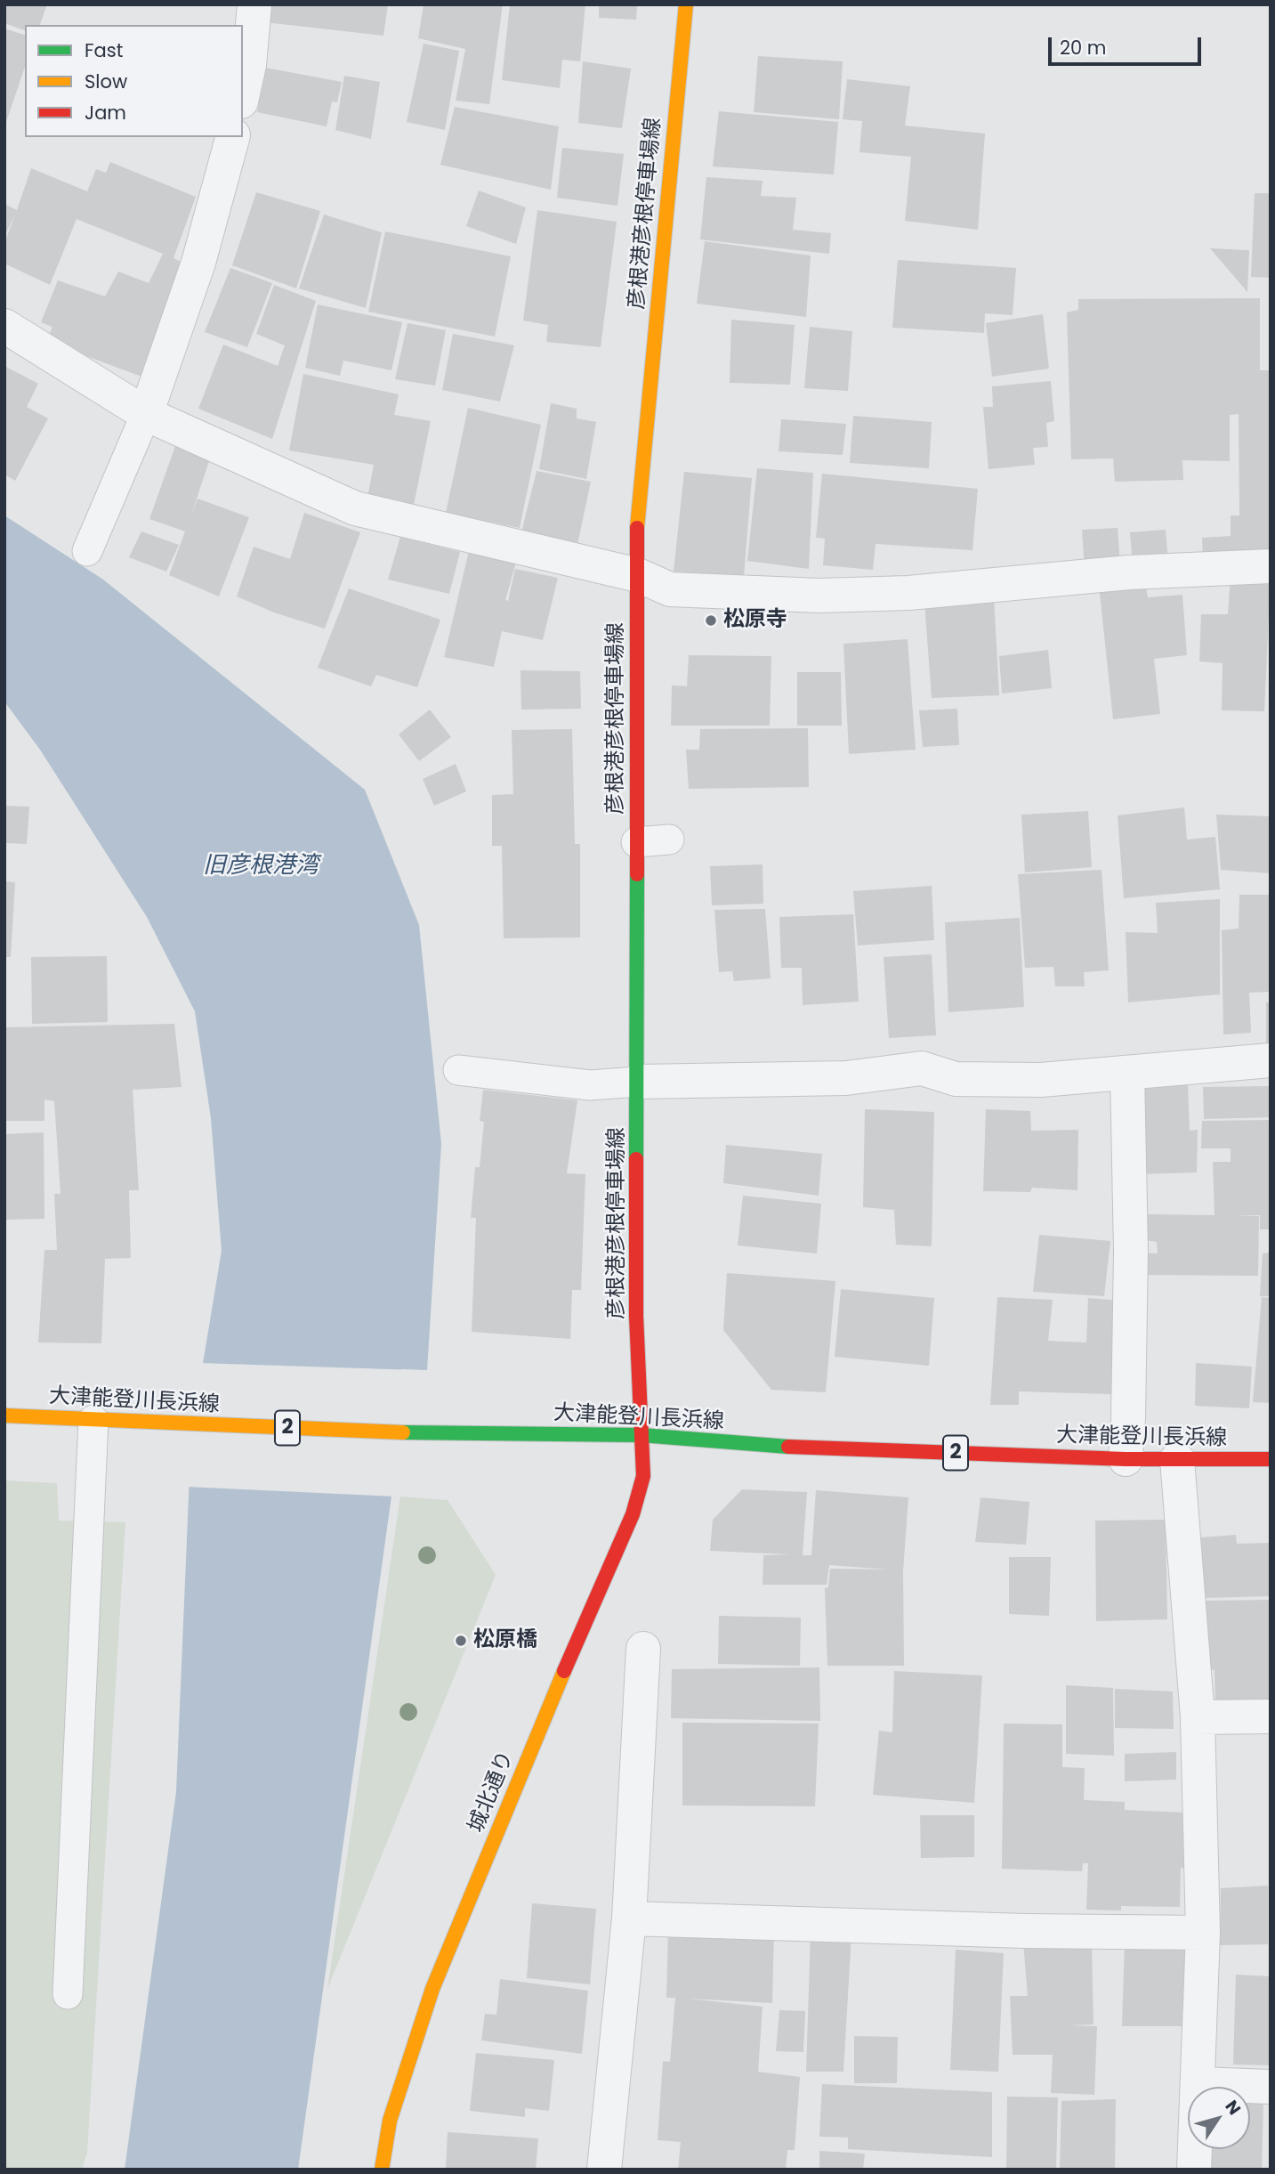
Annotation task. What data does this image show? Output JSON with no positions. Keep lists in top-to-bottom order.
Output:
{
  "streets": {
    "main road": [
      "彦根港彦根停車場線",
      "大津能登川長浜線",
      "2",
      "城北通り"
    ]
  },
  "crossings": [
    ["彦根港彦根停車場線", "大津能登川長浜線"],
    ["彦根港彦根停車場線", "城北通り"],
    ["大津能登川長浜線", "城北通り"]
  ],
  "water": ["旧彦根港湾"],
  "places": ["松原寺", "松原橋"],
  "legend": ["Fast", "Slow", "Jam"],
  "scale_bar": "20 m",
  "north": "top right"
}
